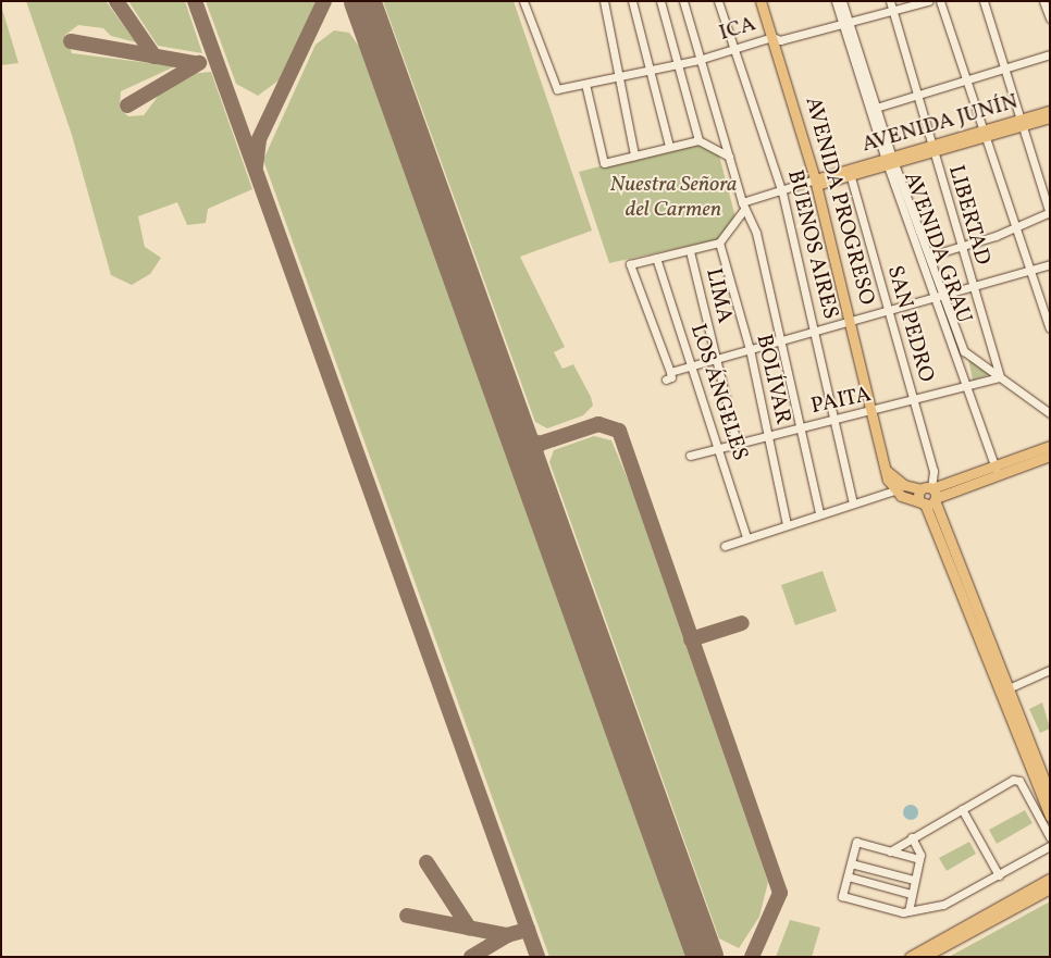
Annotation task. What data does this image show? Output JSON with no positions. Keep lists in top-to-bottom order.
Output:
{
  "streets": {
    "main road": ["AVENIDA JUNÍN", "AVENIDA PROGRESO"],
    "street": [
      "ICA",
      "LIBERTAD",
      "BUENOS AIRES",
      "AVENIDA GRAU",
      "LIMA",
      "SAN PEDRO",
      "BOLÍVAR",
      "LOS ÁNGELES",
      "PAITA"
    ]
  },
  "crossings": [
    ["ICA", "AVENIDA PROGRESO"],
    ["ICA", "LIBERTAD"],
    ["ICA", "BUENOS AIRES"],
    ["ICA", "AVENIDA GRAU"],
    ["AVENIDA JUNÍN", "AVENIDA PROGRESO"],
    ["AVENIDA JUNÍN", "LIBERTAD"],
    ["AVENIDA JUNÍN", "BUENOS AIRES"],
    ["AVENIDA JUNÍN", "AVENIDA GRAU"],
    ["AVENIDA JUNÍN", "SAN PEDRO"],
    ["AVENIDA PROGRESO", "PAITA"],
    ["LIBERTAD", "AVENIDA GRAU"],
    ["LIBERTAD", "PAITA"],
    ["BUENOS AIRES", "PAITA"],
    ["AVENIDA GRAU", "PAITA"],
    ["LIMA", "PAITA"],
    ["SAN PEDRO", "PAITA"],
    ["BOLÍVAR", "PAITA"],
    ["LOS ÁNGELES", "PAITA"]
  ],
  "parks": ["Nuestra Señora del Carmen"]
}
